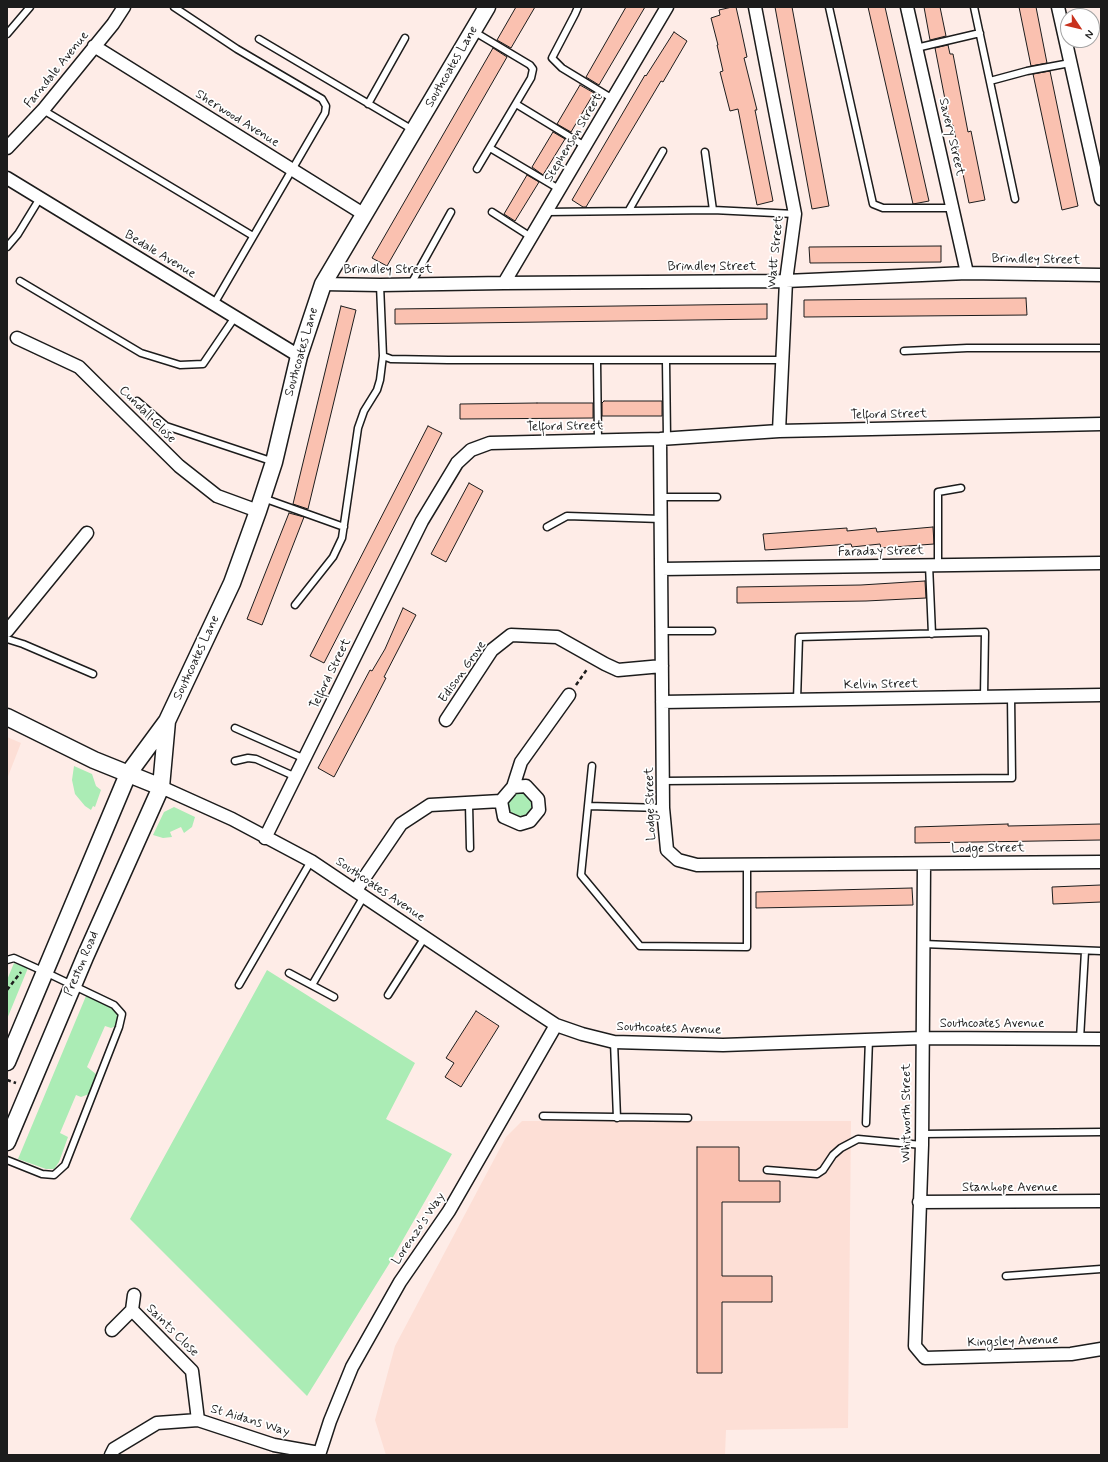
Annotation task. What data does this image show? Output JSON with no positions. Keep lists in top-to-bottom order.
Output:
{
  "streets": {
    "street": [
      "Southcoates Lane",
      "Farndale Avenue",
      "Sherwood Avenue",
      "Savery Street",
      "Stephenson Street",
      "Watt Street",
      "Bedale Avenue",
      "Brindley Street",
      "Cundall Close",
      "Telford Street",
      "Faraday Street",
      "Edison Grove",
      "Kelvin Street",
      "Lodge Street",
      "Southcoates Avenue",
      "Preston Road",
      "Whitworth Street",
      "Stanhope Avenue",
      "Lorenzo's Way",
      "Saints Close",
      "Kingsley Avenue",
      "St Aidans Way"
    ]
  },
  "crossings": [
    ["Southcoates Lane", "Sherwood Avenue"],
    ["Southcoates Lane", "Bedale Avenue"],
    ["Southcoates Lane", "Brindley Street"],
    ["Southcoates Lane", "Cundall Close"],
    ["Southcoates Lane", "Southcoates Avenue"],
    ["Southcoates Lane", "Preston Road"],
    ["Farndale Avenue", "Sherwood Avenue"],
    ["Savery Street", "Brindley Street"],
    ["Stephenson Street", "Brindley Street"],
    ["Watt Street", "Brindley Street"],
    ["Watt Street", "Telford Street"],
    ["Telford Street", "Lodge Street"],
    ["Telford Street", "Southcoates Avenue"],
    ["Faraday Street", "Lodge Street"],
    ["Edison Grove", "Lodge Street"],
    ["Kelvin Street", "Lodge Street"],
    ["Lodge Street", "Whitworth Street"],
    ["Southcoates Avenue", "Preston Road"],
    ["Southcoates Avenue", "Whitworth Street"],
    ["Southcoates Avenue", "Lorenzo's Way"],
    ["Whitworth Street", "Stanhope Avenue"],
    ["Whitworth Street", "Kingsley Avenue"],
    ["Lorenzo's Way", "St Aidans Way"],
    ["Saints Close", "St Aidans Way"]
  ],
  "north": "bottom right"
}
